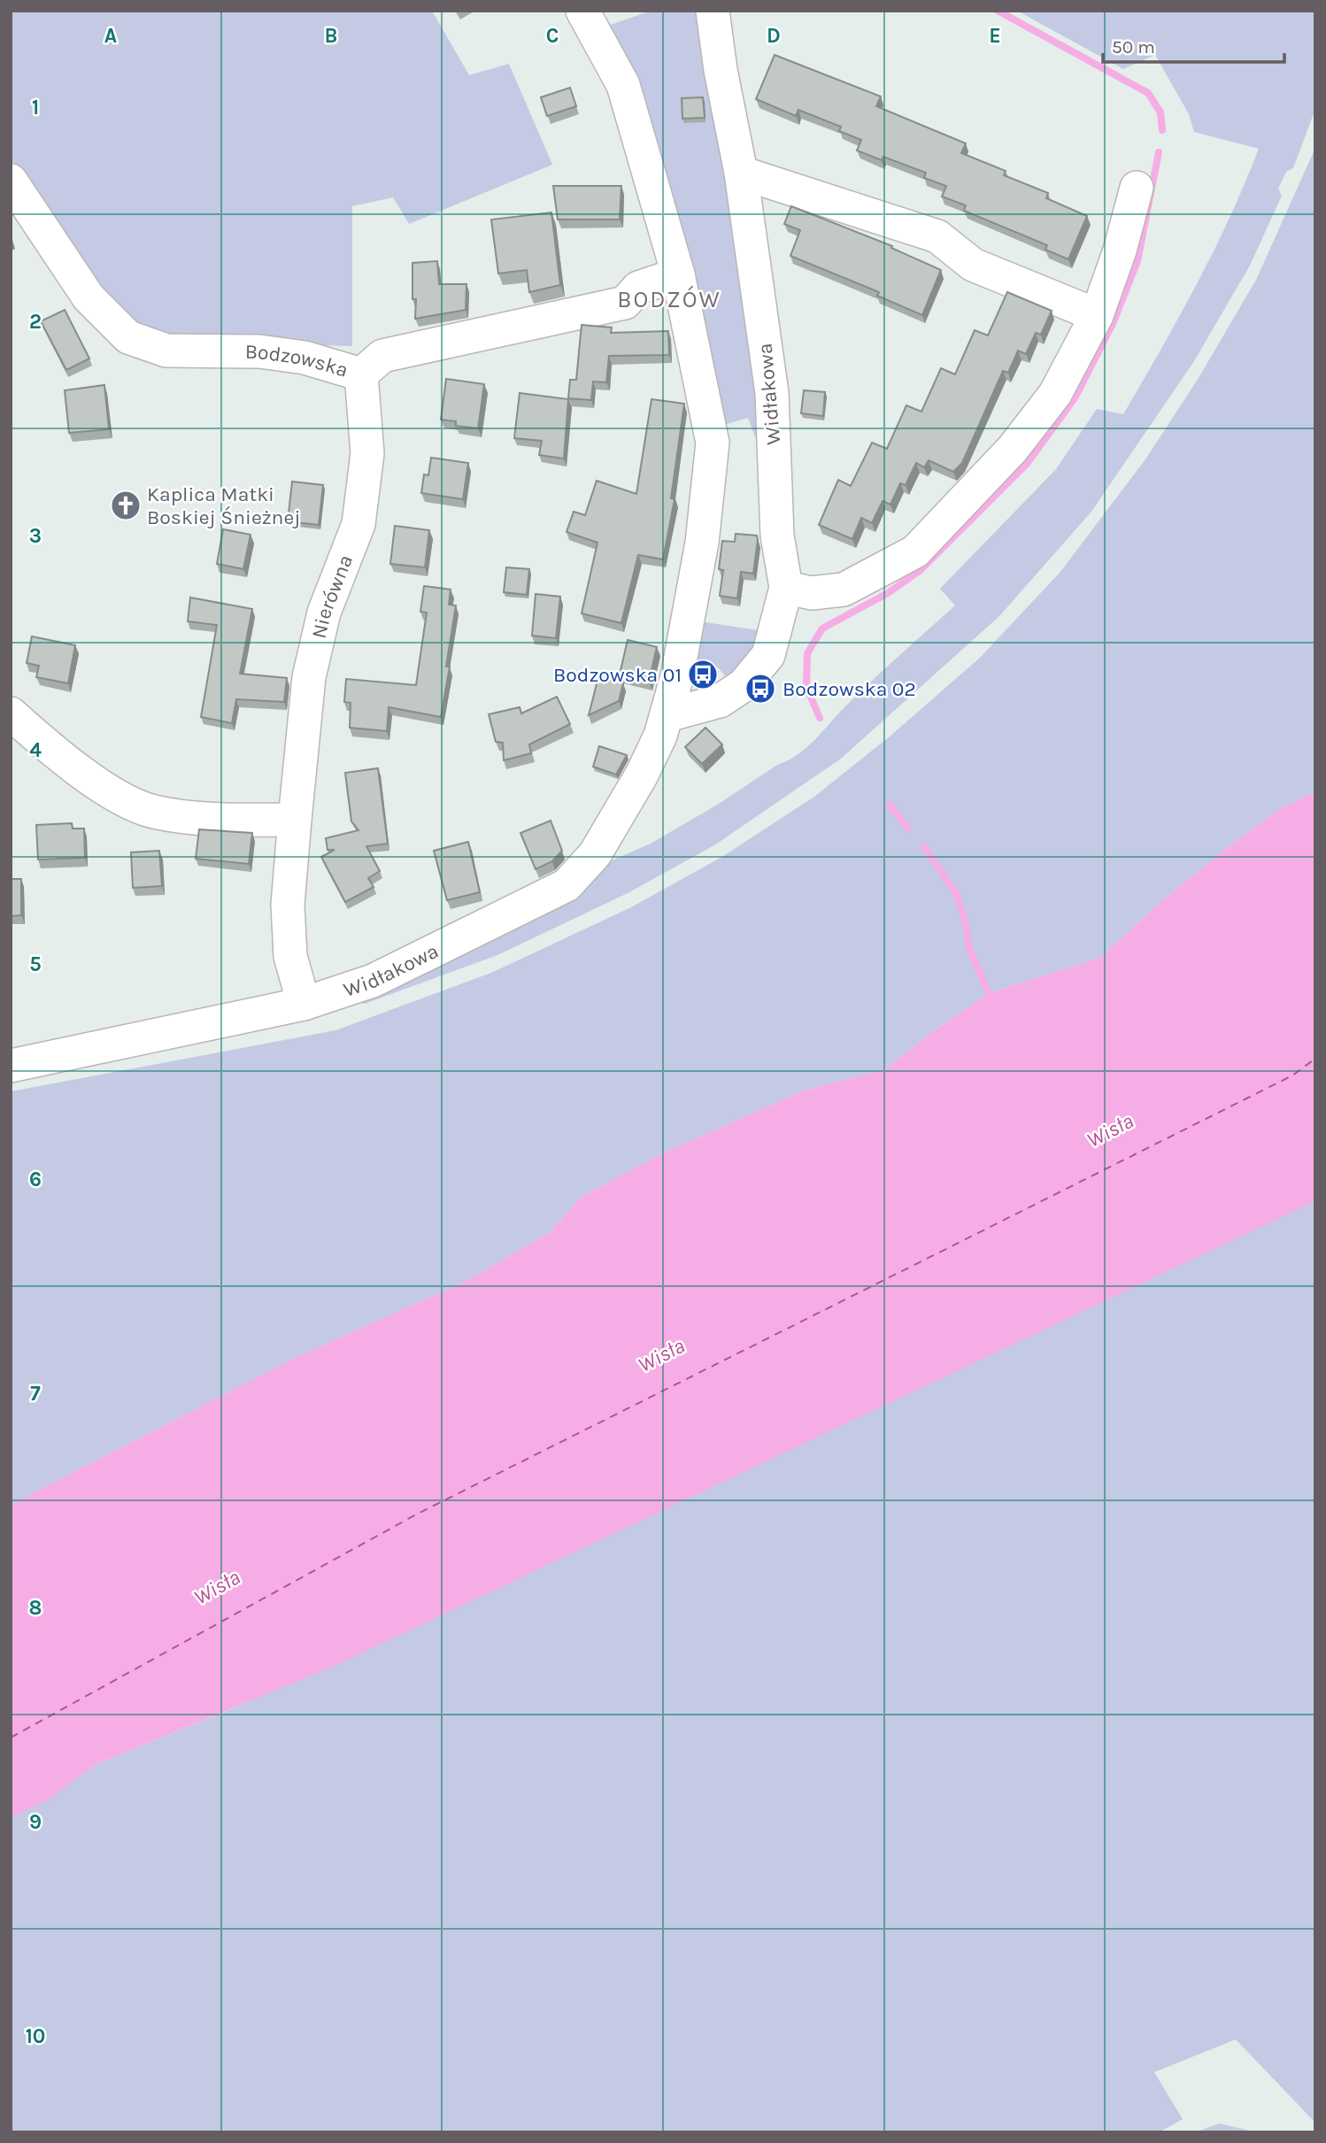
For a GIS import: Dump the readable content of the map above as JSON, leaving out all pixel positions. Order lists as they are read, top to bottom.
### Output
{
  "streets": {
    "street": ["Bodzowska", "Widłakowa", "Nierówna"]
  },
  "crossings": [
    ["Bodzowska", "Widłakowa"],
    ["Bodzowska", "Nierówna"],
    ["Widłakowa", "Nierówna"]
  ],
  "districts": ["BODZÓW"],
  "water": ["Wisła"],
  "places": {
    "church": ["Kaplica Matki Boskiej Śnieżnej"],
    "bus stop": ["Bodzowska 01", "Bodzowska 02"]
  },
  "scale_bar": "50 m",
  "grid": {
    "columns": [
      "A",
      "B",
      "C",
      "D",
      "E"
    ],
    "rows": [
      "1",
      "2",
      "3",
      "4",
      "5",
      "6",
      "7",
      "8",
      "9",
      "10"
    ]
  }
}
